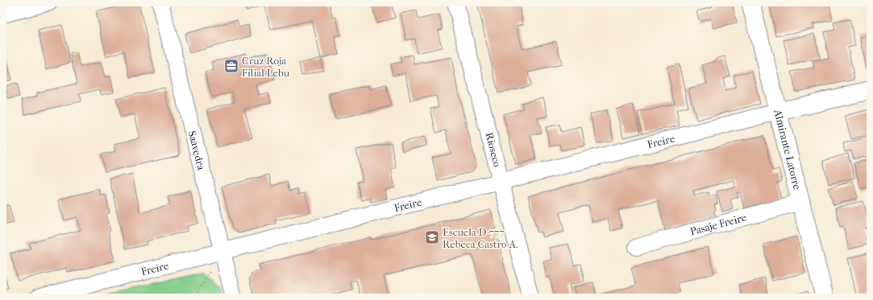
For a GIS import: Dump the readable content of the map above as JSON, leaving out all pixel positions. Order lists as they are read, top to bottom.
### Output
{
  "streets": {
    "main road": ["Almirante Latorre"],
    "street": [
      "Freire",
      "Rioseco",
      "Saavedra",
      "Pasaje Freire"
    ]
  },
  "crossings": [
    ["Freire", "Rioseco"],
    ["Freire", "Almirante Latorre"],
    ["Freire", "Saavedra"],
    ["Almirante Latorre", "Pasaje Freire"]
  ],
  "places": {
    "office": ["Cruz Roja Filial Lebu"],
    "school or university": ["Escuela D-777 Rebeca Castro A."]
  }
}
